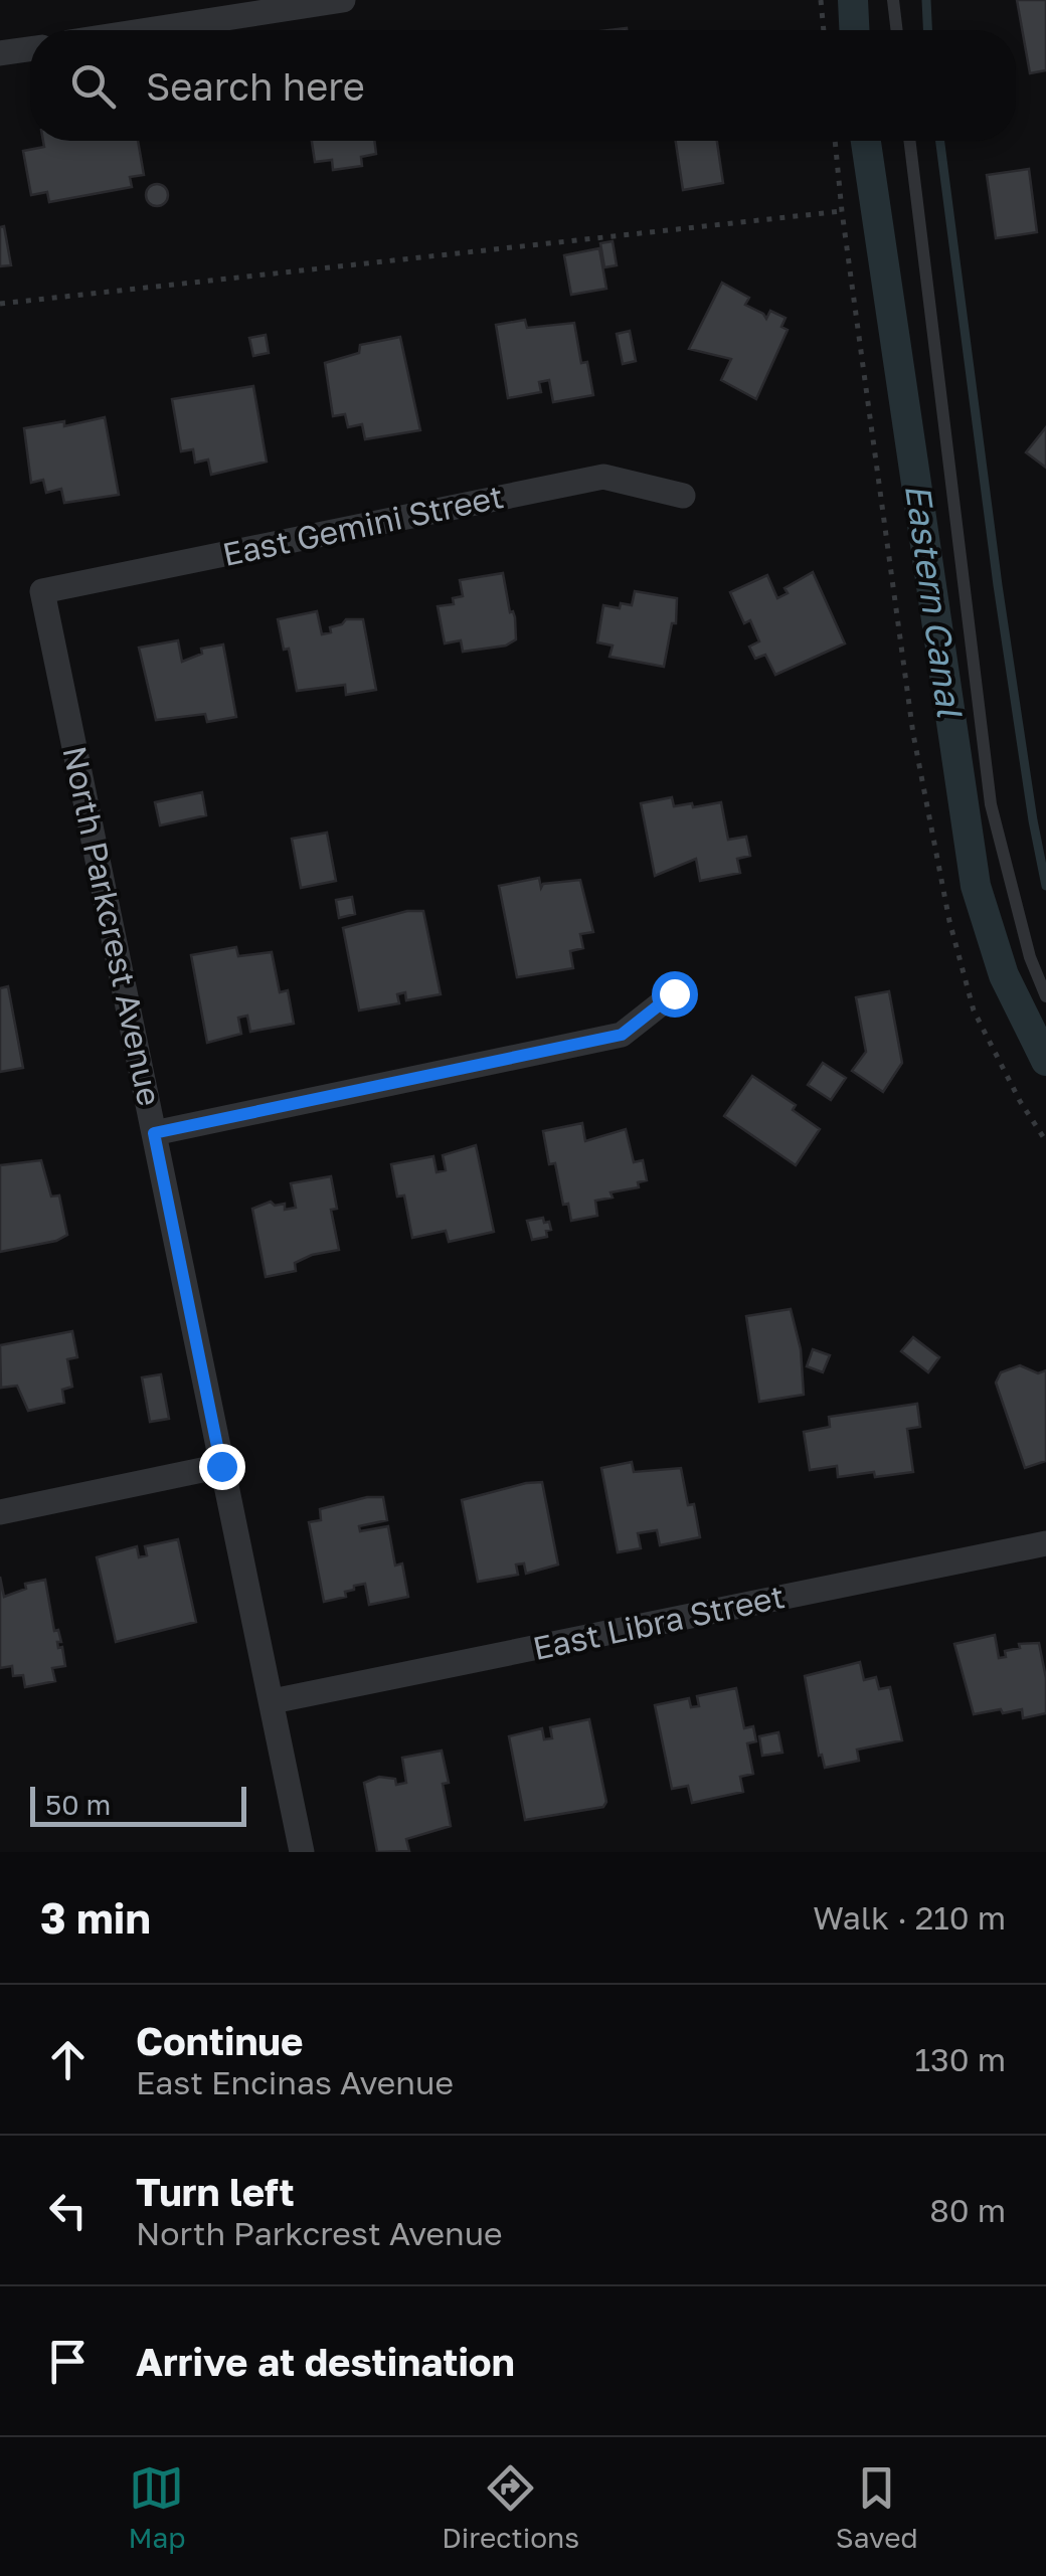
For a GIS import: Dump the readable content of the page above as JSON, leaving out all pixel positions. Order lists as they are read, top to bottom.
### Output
{
  "streets": {
    "street": ["East Gemini Street", "North Parkcrest Avenue", "East Libra Street"]
  },
  "crossings": [
    ["East Gemini Street", "North Parkcrest Avenue"],
    ["North Parkcrest Avenue", "East Libra Street"]
  ],
  "water": ["Eastern Canal"],
  "scale_bar": "50 m",
  "page": {
    "search": "Search here",
    "scale": "50 m",
    "heading": ["3 min", "Walk · 210 m"],
    "list": [
      ["Continue", "East Encinas Avenue", "130 m"],
      ["Turn left", "North Parkcrest Avenue", "80 m"],
      "Arrive at destination"
    ],
    "nav": ["Map", "Directions", "Saved"]
  }
}
